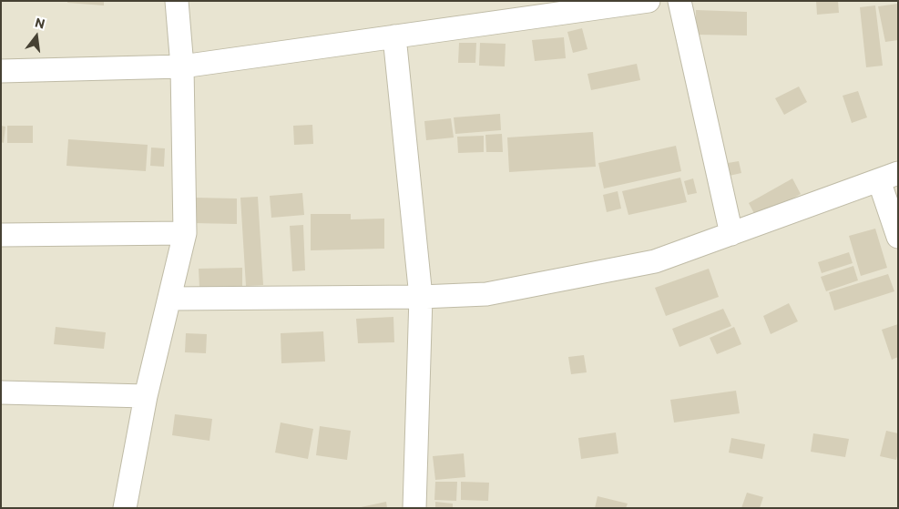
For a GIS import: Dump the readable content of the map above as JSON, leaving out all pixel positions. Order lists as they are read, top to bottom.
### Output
{
  "north": "top"
}
